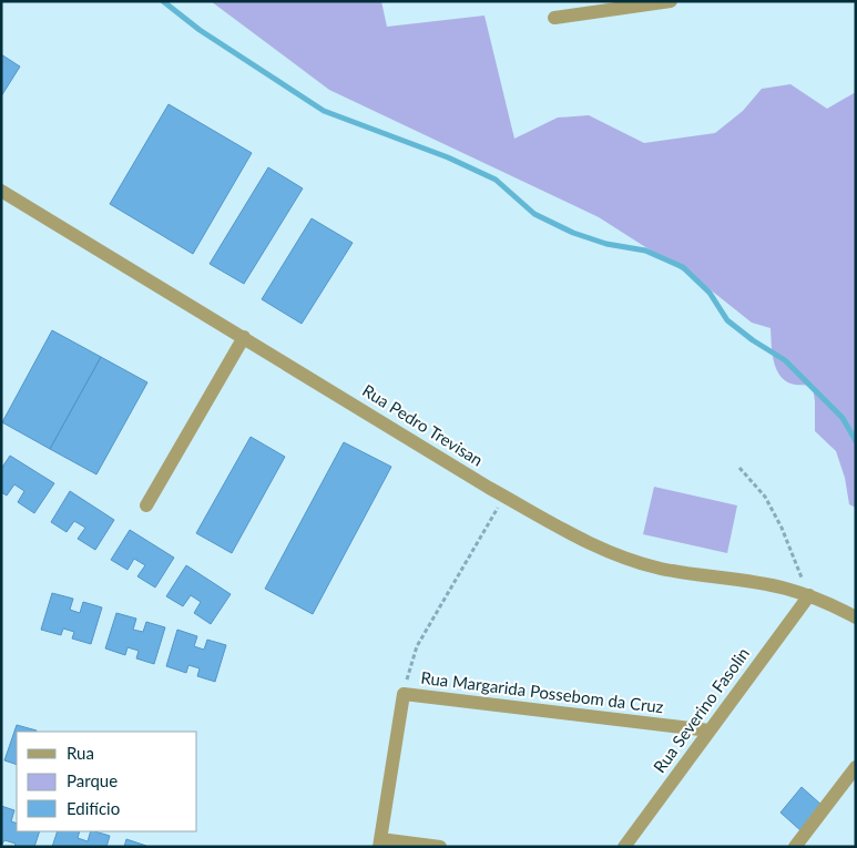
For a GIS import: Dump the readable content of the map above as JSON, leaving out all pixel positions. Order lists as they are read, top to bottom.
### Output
{
  "streets": {
    "street": ["Rua Pedro Trevisan", "Rua Margarida Possebom da Cruz", "Rua Severino Fasolin"]
  },
  "crossings": [
    ["Rua Pedro Trevisan", "Rua Severino Fasolin"],
    ["Rua Margarida Possebom da Cruz", "Rua Severino Fasolin"]
  ],
  "legend": ["Rua", "Parque", "Edifício"]
}
